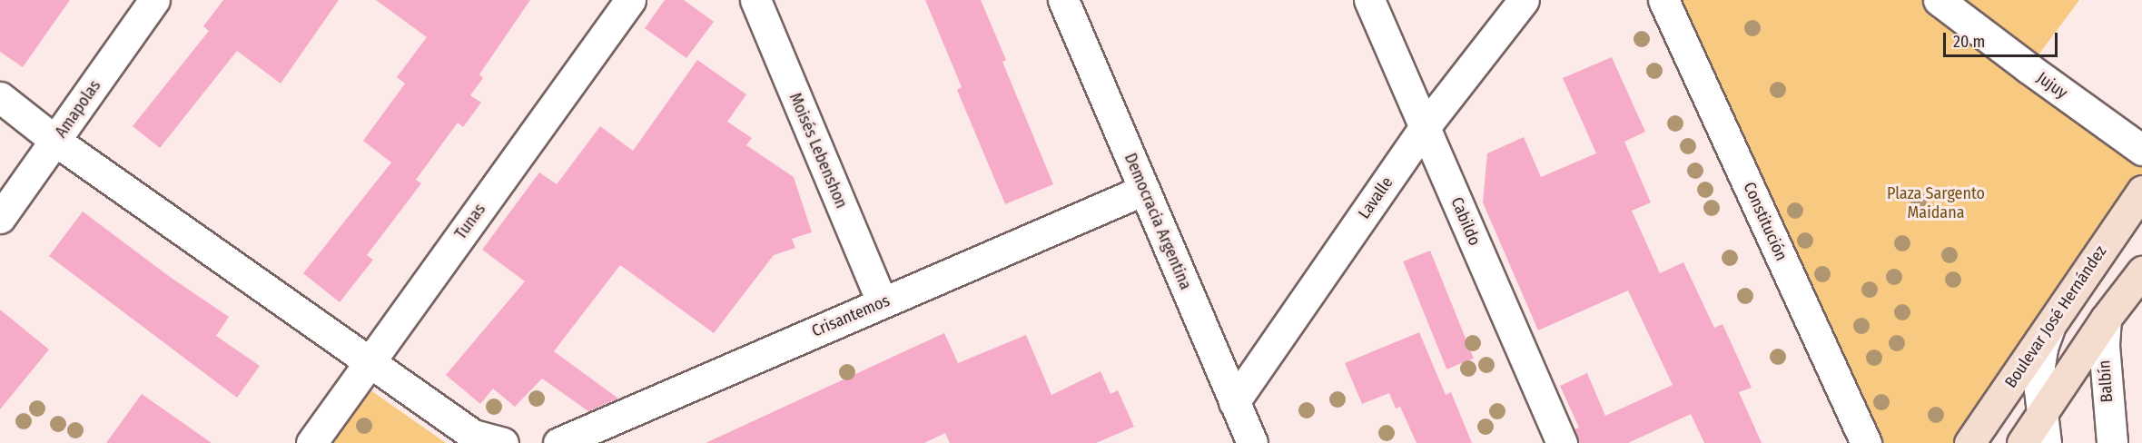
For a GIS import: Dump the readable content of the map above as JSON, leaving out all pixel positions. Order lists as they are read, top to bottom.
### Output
{
  "streets": {
    "street": [
      "Jujuy",
      "Amapolas",
      "Moisés Lebenshon",
      "Lavalle",
      "Tunas",
      "Democracia Argentina",
      "Cabildo",
      "Constitución",
      "Crisantemos",
      "Boulevar José Hernández",
      "Balbín"
    ]
  },
  "crossings": [
    ["Moisés Lebenshon", "Crisantemos"],
    ["Lavalle", "Democracia Argentina"],
    ["Lavalle", "Cabildo"],
    ["Democracia Argentina", "Crisantemos"]
  ],
  "parks": ["Plaza Sargento Maidana"],
  "scale_bar": "20 m"
}
